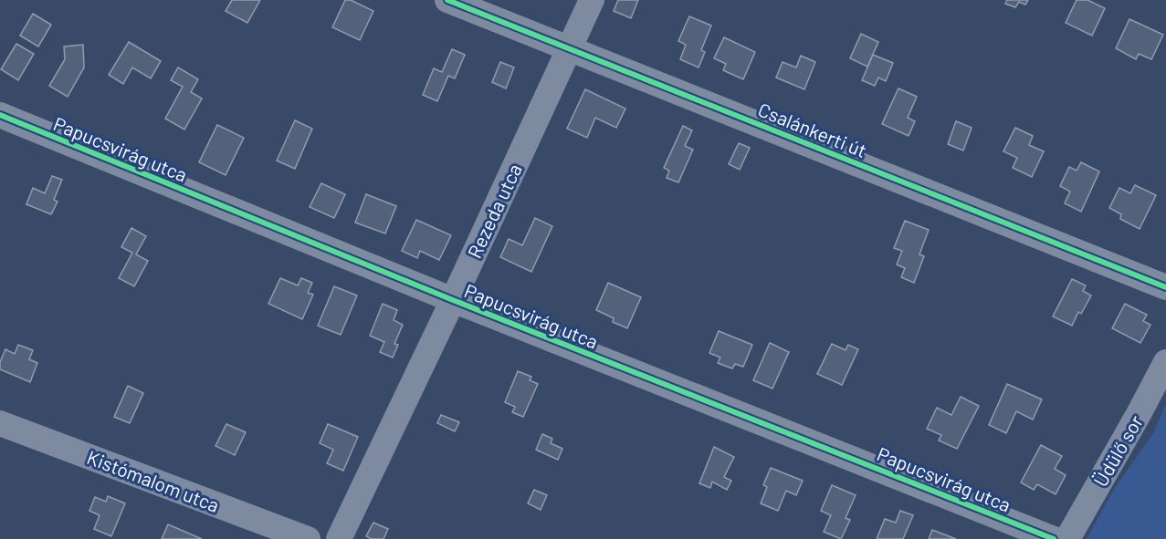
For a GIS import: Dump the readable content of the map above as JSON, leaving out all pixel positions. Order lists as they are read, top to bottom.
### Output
{
  "streets": {
    "street": [
      "Csalánkerti út",
      "Papucsvirág utca",
      "Rezeda utca",
      "Üdülő sor",
      "Kistómalom utca"
    ]
  },
  "crossings": [
    ["Csalánkerti út", "Rezeda utca"],
    ["Papucsvirág utca", "Rezeda utca"]
  ]
}
